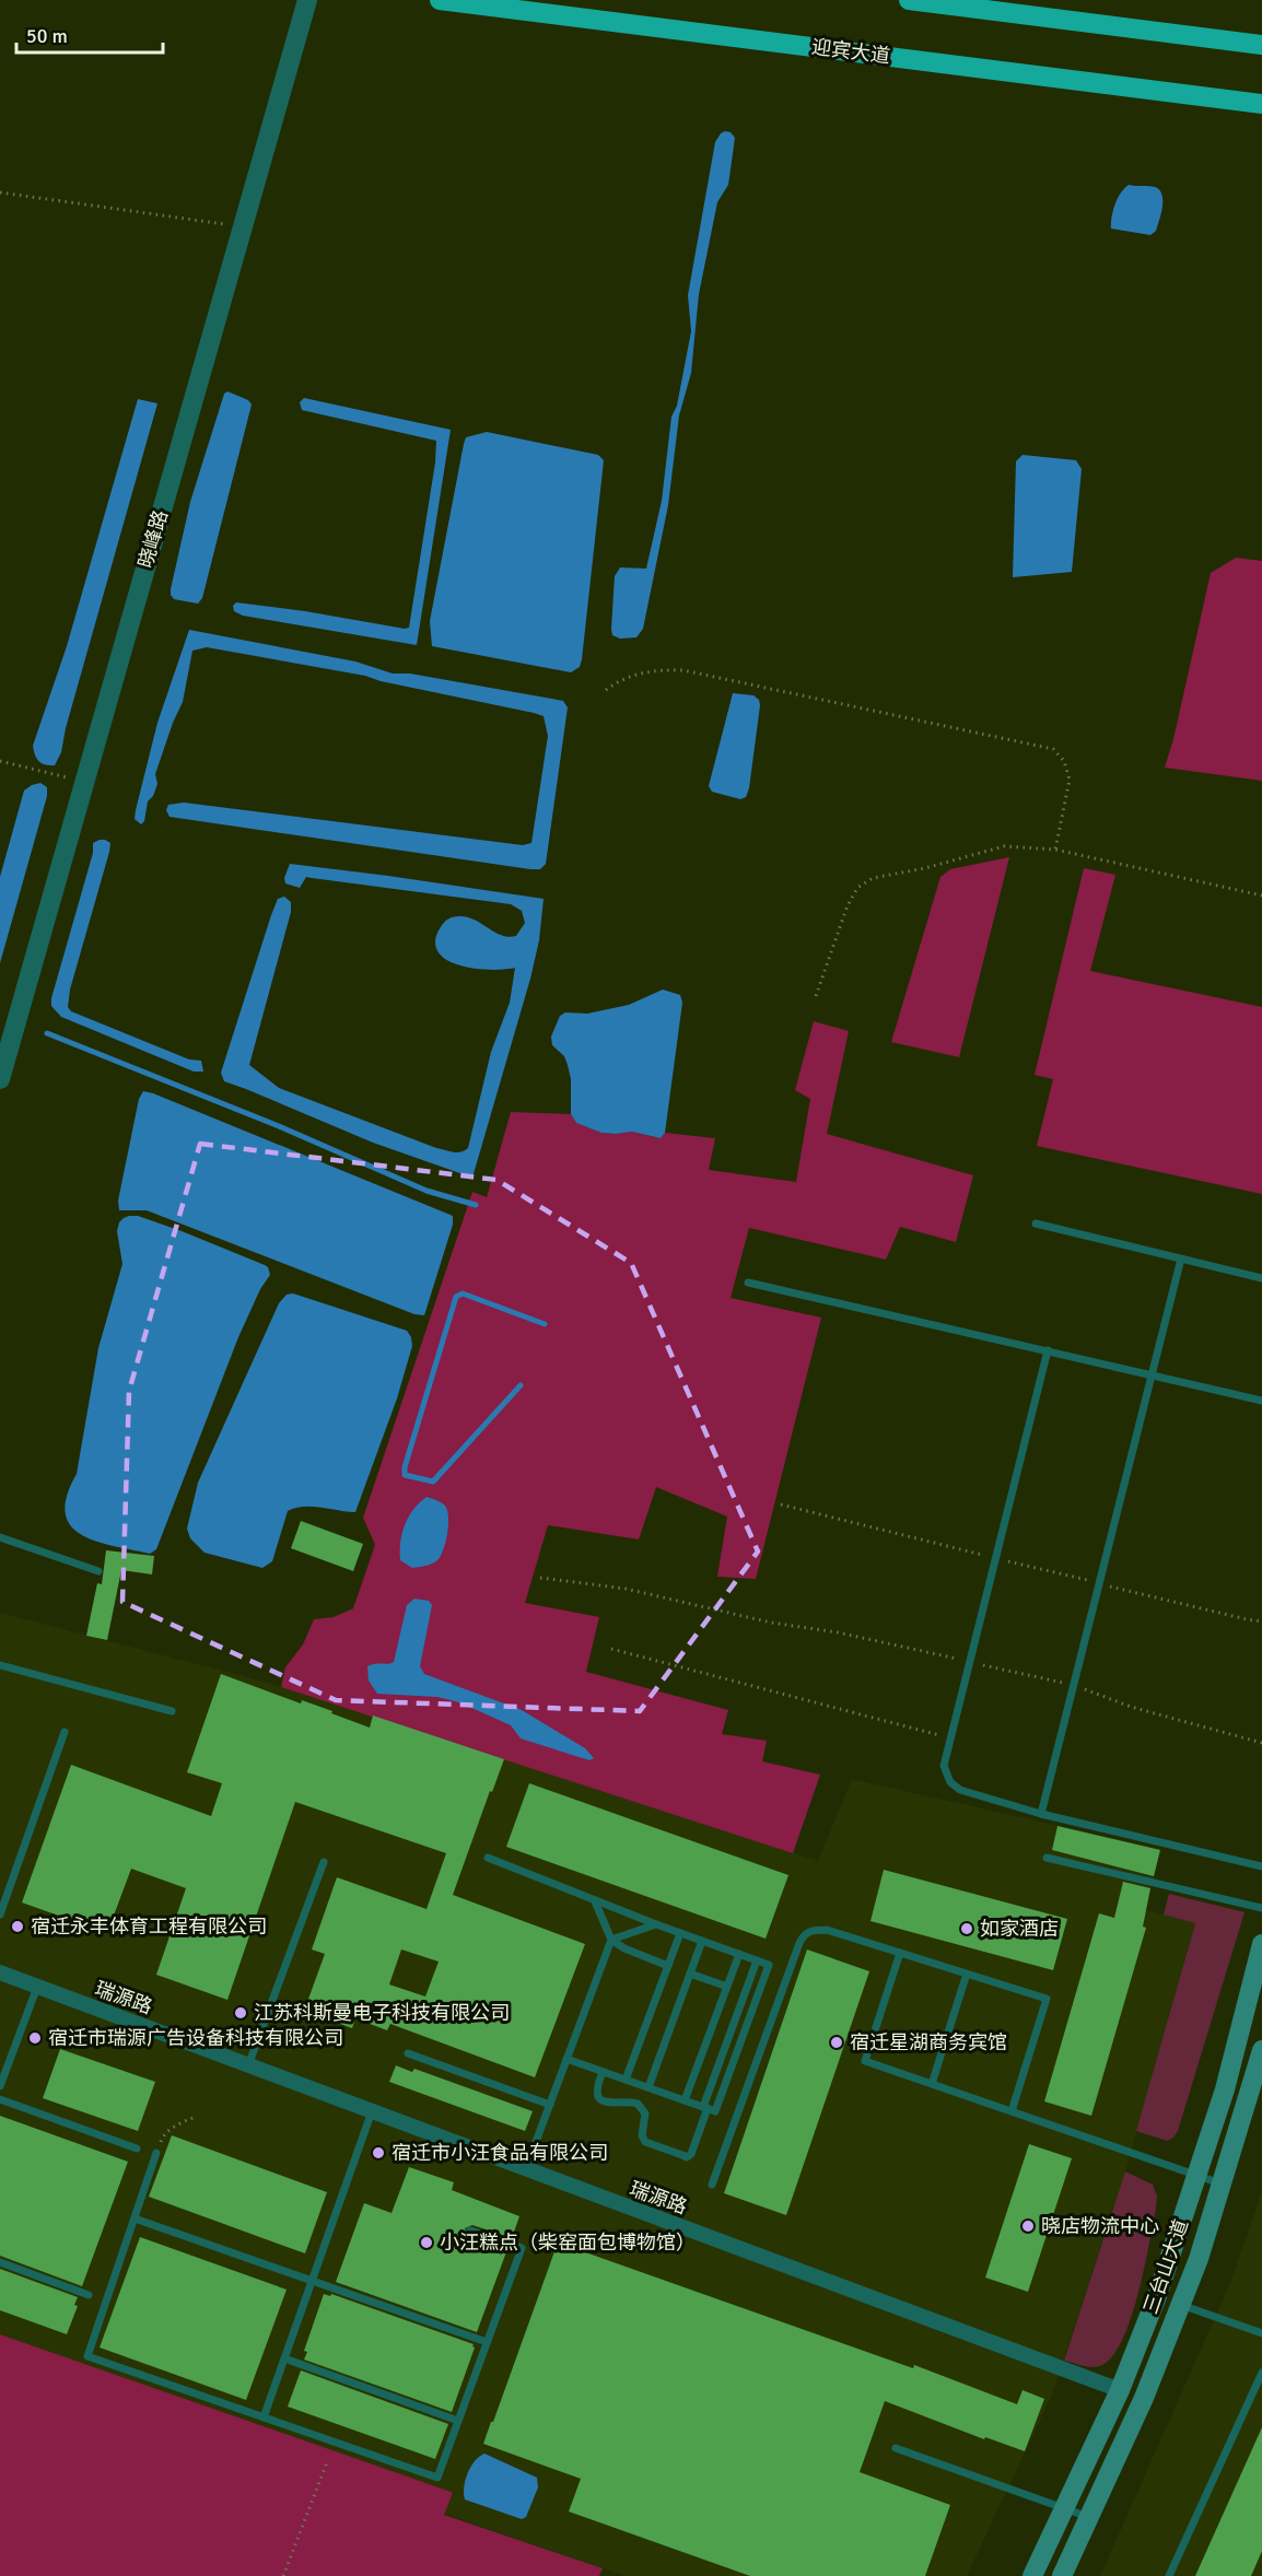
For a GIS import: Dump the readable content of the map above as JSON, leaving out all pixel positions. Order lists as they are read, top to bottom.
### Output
{
  "streets": {
    "highway": ["迎宾大道"],
    "main road": ["三台山大道"],
    "street": ["晓峰路", "瑞源路"]
  },
  "crossings": [
    ["瑞源路", "三台山大道"]
  ],
  "places": [
    "宿迁永丰体育工程有限公司",
    "如家酒店",
    "江苏科斯曼电子科技有限公司",
    "宿迁市瑞源广告设备科技有限公司",
    "宿迁星湖商务宾馆",
    "宿迁市小汪食品有限公司",
    "晓店物流中心",
    "小汪糕点（柴窑面包博物馆）"
  ],
  "scale_bar": "50 m"
}
